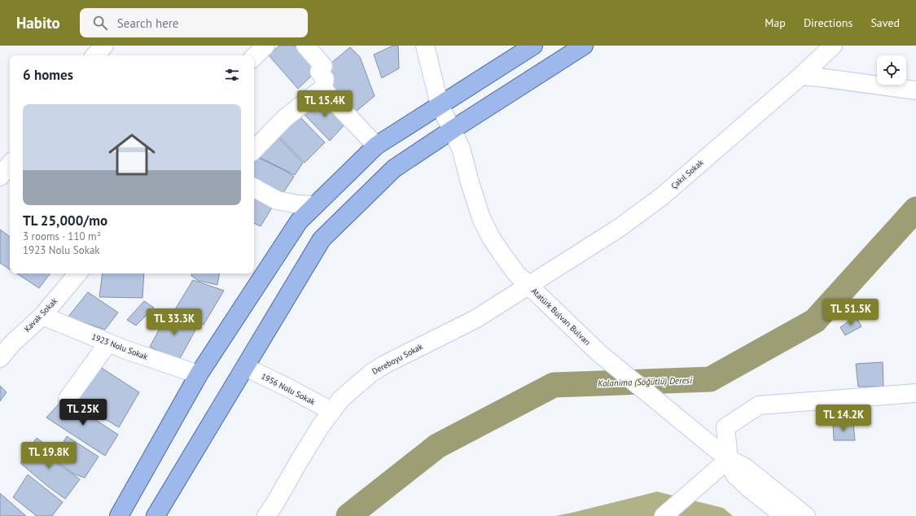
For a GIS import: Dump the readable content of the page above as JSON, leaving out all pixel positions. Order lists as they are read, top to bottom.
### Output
{
  "streets": {
    "street": [
      "Çakıl Sokak",
      "Kavak Sokak",
      "Atatürk Bulvarı Bulvarı",
      "1923 Nolu Sokak",
      "Dereboyu Sokak",
      "1956 Nolu Sokak"
    ]
  },
  "crossings": [
    ["Çakıl Sokak", "Atatürk Bulvarı Bulvarı"],
    ["Çakıl Sokak", "Dereboyu Sokak"],
    ["Kavak Sokak", "1923 Nolu Sokak"],
    ["Atatürk Bulvarı Bulvarı", "Dereboyu Sokak"],
    ["Dereboyu Sokak", "1956 Nolu Sokak"]
  ],
  "water": ["Kalanima (Söğütlü) Deresi"],
  "page": {
    "header": "Habito",
    "search": "Search here",
    "nav": ["Map", "Directions", "Saved"],
    "heading": "6 homes",
    "price": [
      "TL 15.4K",
      "TL 51.5K",
      "TL 33.3K",
      "TL 25K",
      "TL 14.2K",
      "TL 19.8K"
    ],
    "list": [
      {
        "name": "TL 25,000/mo",
        "note": "3 rooms · 110 m² · 1923 Nolu Sokak"
      }
    ]
  }
}
